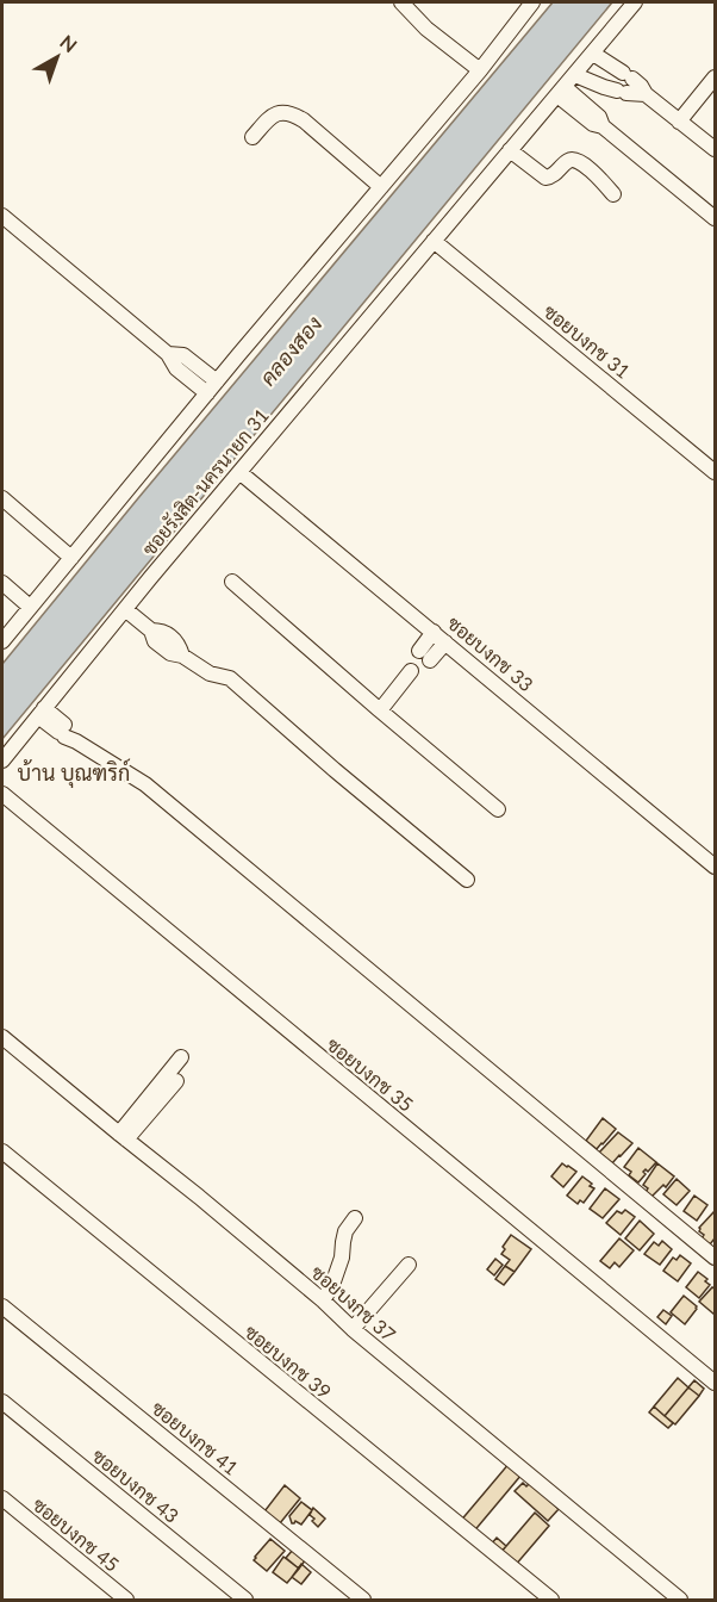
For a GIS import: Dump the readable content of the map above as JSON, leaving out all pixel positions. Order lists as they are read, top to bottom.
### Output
{
  "streets": {
    "street": [
      "ซอยบงกช 31",
      "ซอยรังสิต-นครนายก 31",
      "ซอยบงกช 33",
      "ซอยบงกช 35",
      "ซอยบงกช 37",
      "ซอยบงกช 39",
      "ซอยบงกช 41",
      "ซอยบงกช 43",
      "ซอยบงกช 45"
    ]
  },
  "crossings": [
    ["ซอยบงกช 31", "ซอยรังสิต-นครนายก 31"],
    ["ซอยรังสิต-นครนายก 31", "ซอยบงกช 33"]
  ],
  "districts": ["บ้าน บุณฑริก์"],
  "water": ["คลองสอง"],
  "north": "top right"
}
